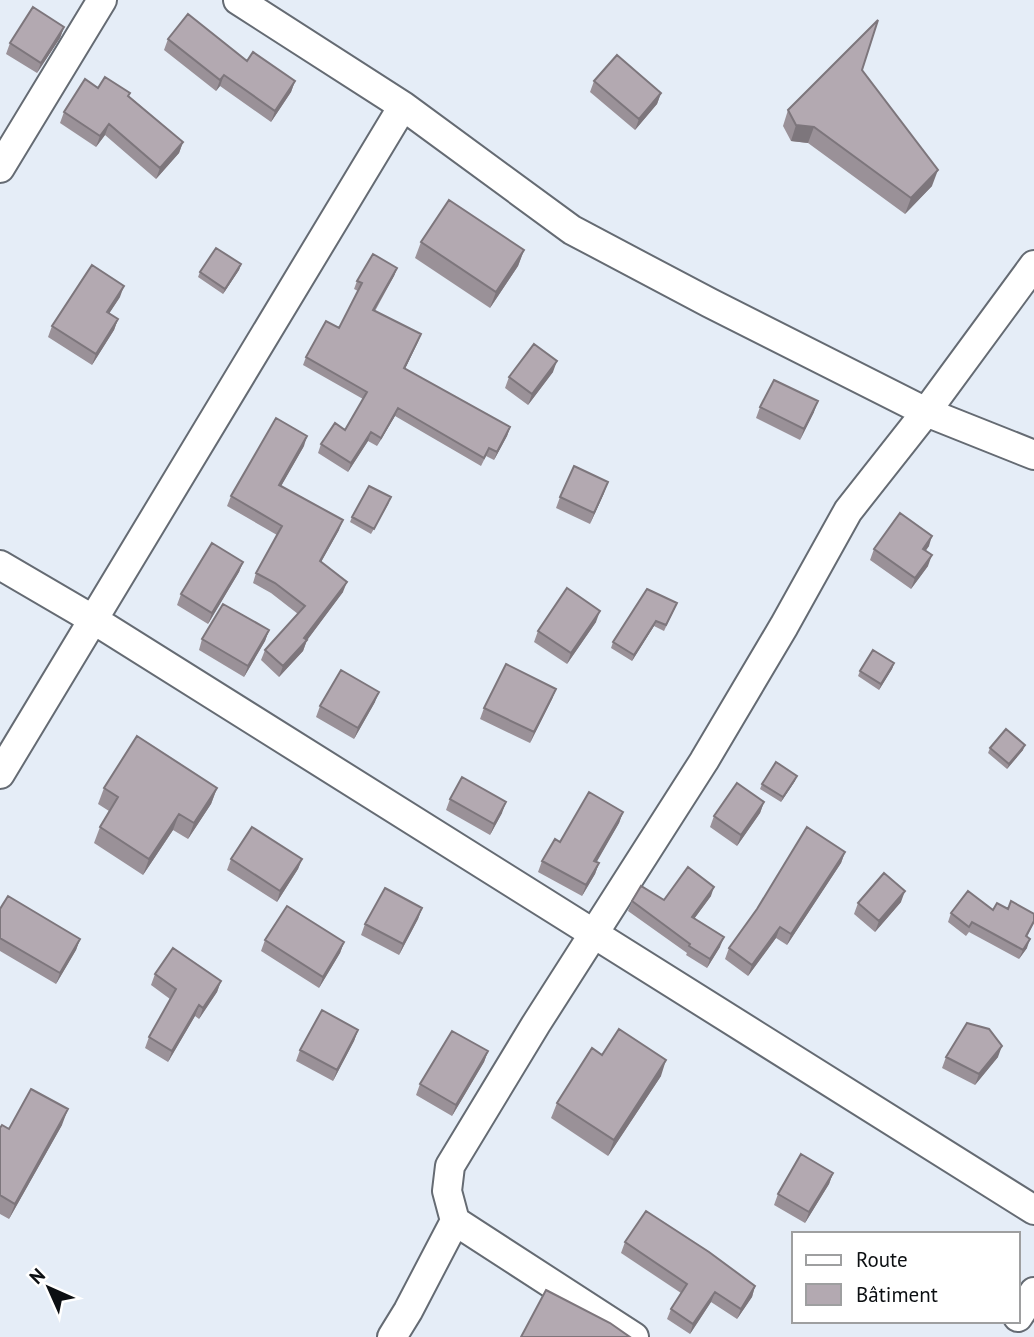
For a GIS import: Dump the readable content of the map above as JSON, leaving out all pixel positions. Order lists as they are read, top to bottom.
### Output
{
  "legend": ["Route", "Bâtiment"],
  "north": "top left"
}
